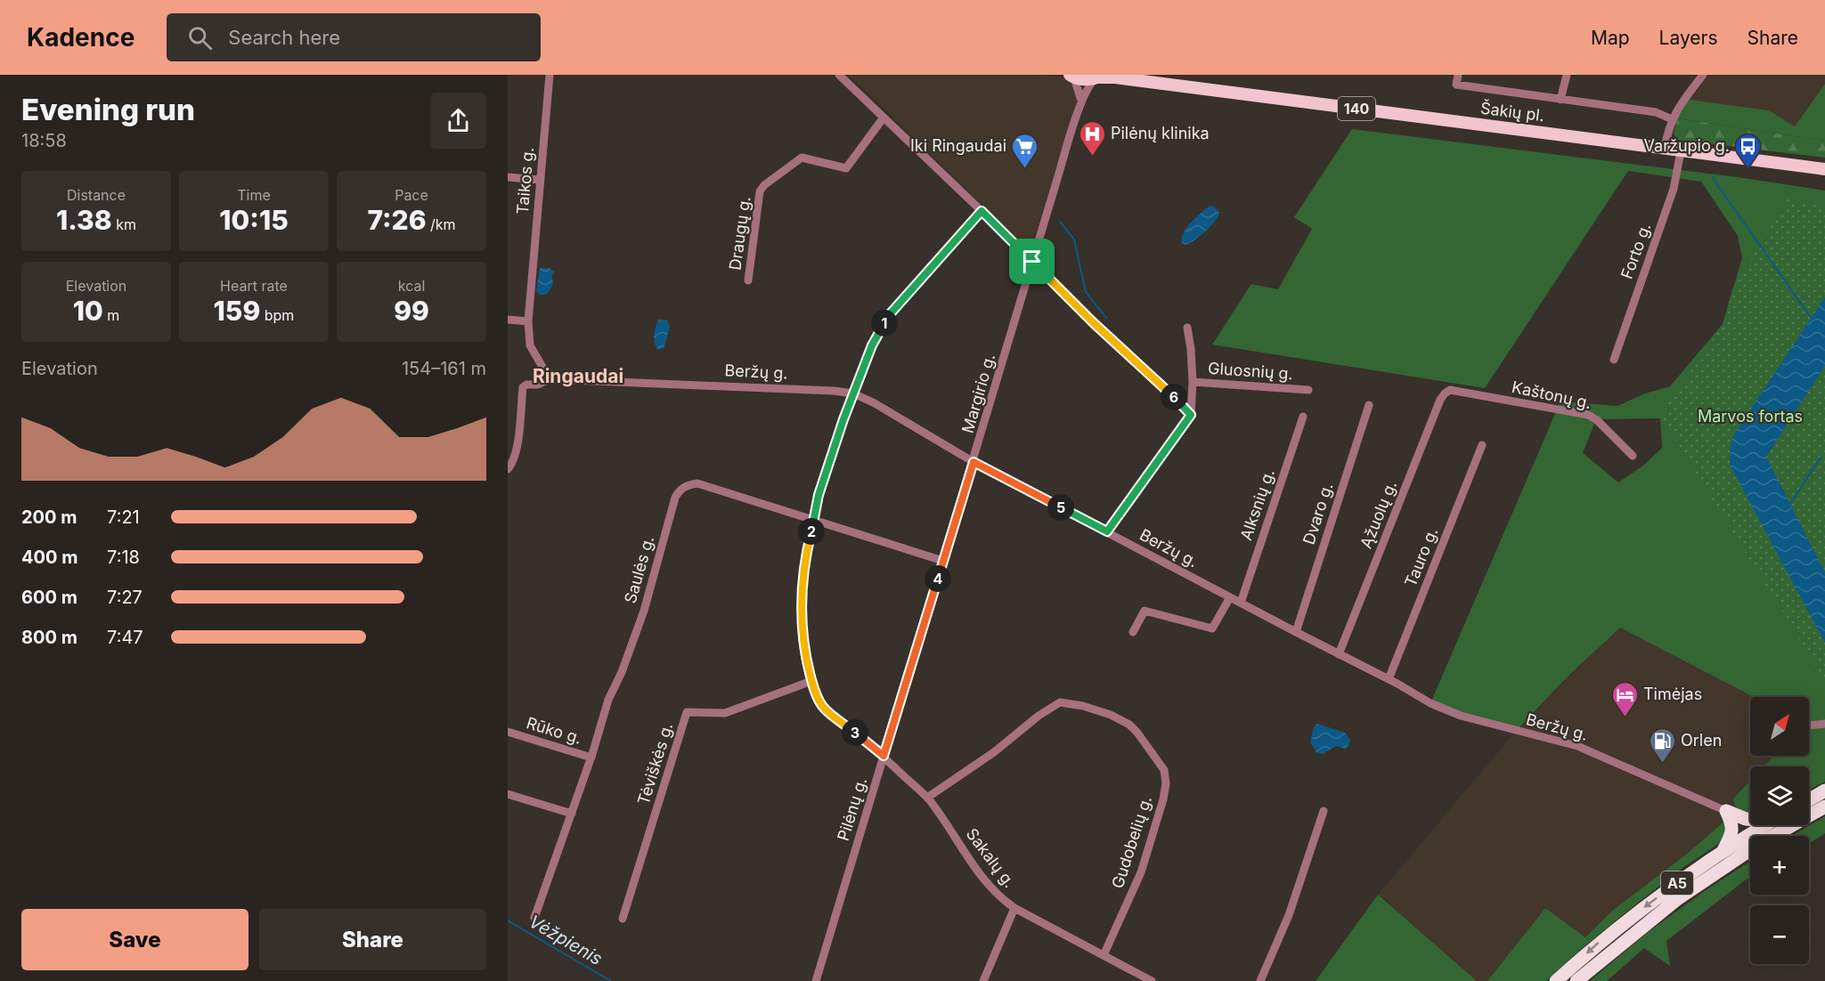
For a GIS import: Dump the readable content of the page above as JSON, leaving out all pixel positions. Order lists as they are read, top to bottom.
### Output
{
  "streets": {
    "highway": ["A5"],
    "main road": ["140", "Šakių pl."],
    "street": [
      "Taikos g.",
      "Draugų g.",
      "Forto g.",
      "Gluosnių g.",
      "Beržų g.",
      "Margirio g.",
      "Kaštonų g.",
      "Alksnių g.",
      "Dvaro g.",
      "Ąžuolų g.",
      "Tauro g.",
      "Saulės g.",
      "Rūko g.",
      "Tėviškės g.",
      "Pilėnų g.",
      "Gudobelių g.",
      "Sakalų g."
    ]
  },
  "crossings": [
    ["140", "Šakių pl."],
    ["140", "Margirio g."],
    ["Šakių pl.", "Forto g."],
    ["Šakių pl.", "Margirio g."],
    ["Taikos g.", "Beržų g."],
    ["Beržų g.", "Margirio g."],
    ["Beržų g.", "Alksnių g."],
    ["Beržų g.", "Dvaro g."],
    ["Beržų g.", "Ąžuolų g."],
    ["Beržų g.", "Tauro g."],
    ["Margirio g.", "Saulės g."],
    ["Margirio g.", "Pilėnų g."],
    ["Margirio g.", "Sakalų g."],
    ["Kaštonų g.", "Ąžuolų g."],
    ["Saulės g.", "Rūko g."],
    ["Pilėnų g.", "Sakalų g."],
    ["Gudobelių g.", "Sakalų g."]
  ],
  "districts": ["Ringaudai"],
  "water": ["Vėžpienis"],
  "parks": ["Marvos fortas"],
  "places": {
    "hospital": ["Pilėnų klinika"],
    "supermarket": ["Iki Ringaudai"],
    "bus stop": ["Varžupio g."],
    "hotel": ["Timėjas"],
    "fuel station": ["Orlen"]
  },
  "north": "top right",
  "page": {
    "header": "Kadence",
    "search": "Search here",
    "nav": ["Map", "Layers", "Share"],
    "heading": ["Evening run", "18:58"],
    "stats": [
      ["Distance", "1.38 km"],
      ["Time", "10:15"],
      ["Pace", "7:26 /km"],
      ["Elevation", "10 m"],
      ["Heart rate", "159 bpm"],
      ["kcal", "99"]
    ],
    "pins": [
      "1",
      "6",
      "5",
      "2",
      "4",
      "3"
    ],
    "chart": ["Elevation", "154–161 m"],
    "list": [
      {
        "name": "200 m",
        "note": "7:21"
      },
      {
        "name": "400 m",
        "note": "7:18"
      },
      {
        "name": "600 m",
        "note": "7:27"
      },
      {
        "name": "800 m",
        "note": "7:47"
      }
    ],
    "map_buttons": ["+", "−"],
    "buttons": ["Save", "Share"]
  }
}
